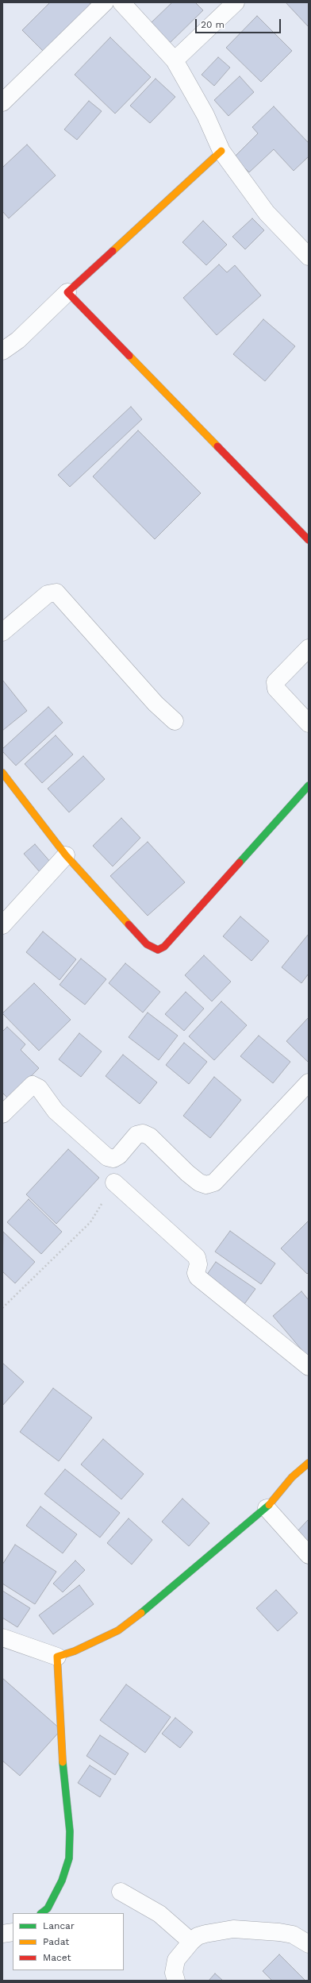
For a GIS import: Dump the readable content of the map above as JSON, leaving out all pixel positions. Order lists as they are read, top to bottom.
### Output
{
  "legend": ["Lancar", "Padat", "Macet"],
  "scale_bar": "20 m"
}
